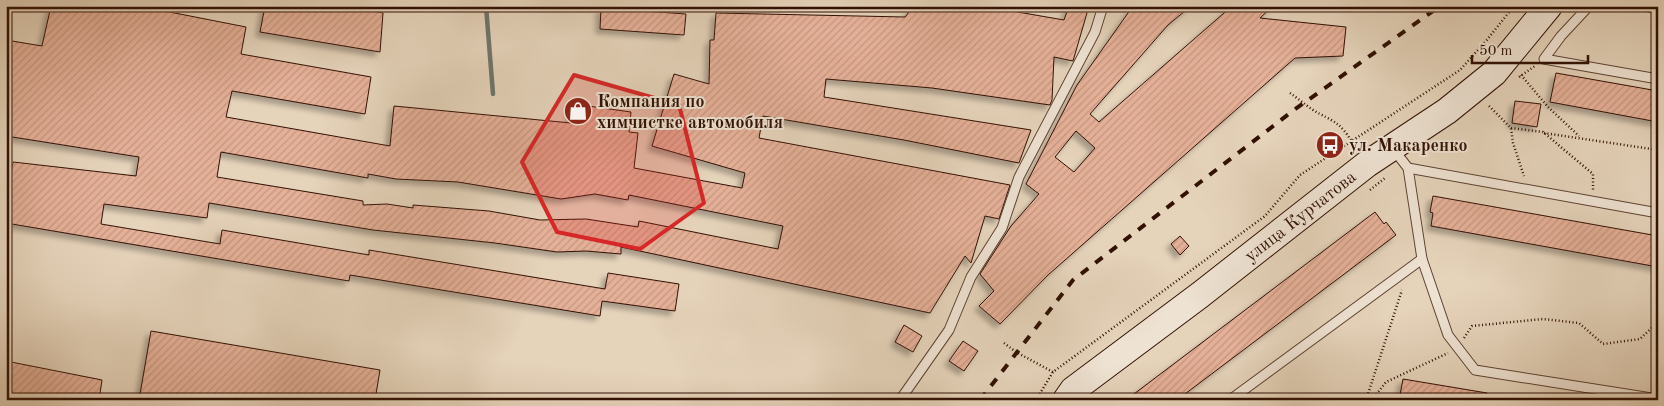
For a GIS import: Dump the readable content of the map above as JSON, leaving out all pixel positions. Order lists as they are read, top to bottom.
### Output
{
  "streets": {
    "main road": ["улица Курчатова"]
  },
  "places": {
    "shop": ["Компания по химчистке автомобиля"],
    "bus stop": ["ул. Макаренко"]
  },
  "scale_bar": "50 m"
}
